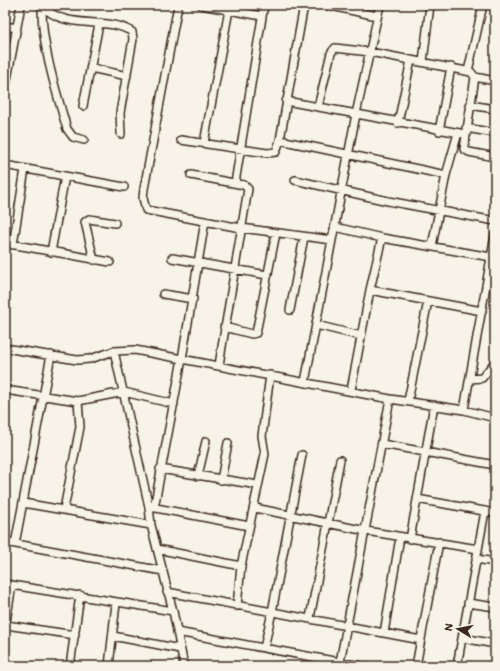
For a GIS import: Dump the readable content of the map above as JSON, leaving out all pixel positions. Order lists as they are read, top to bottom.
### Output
{
  "north": "left"
}
